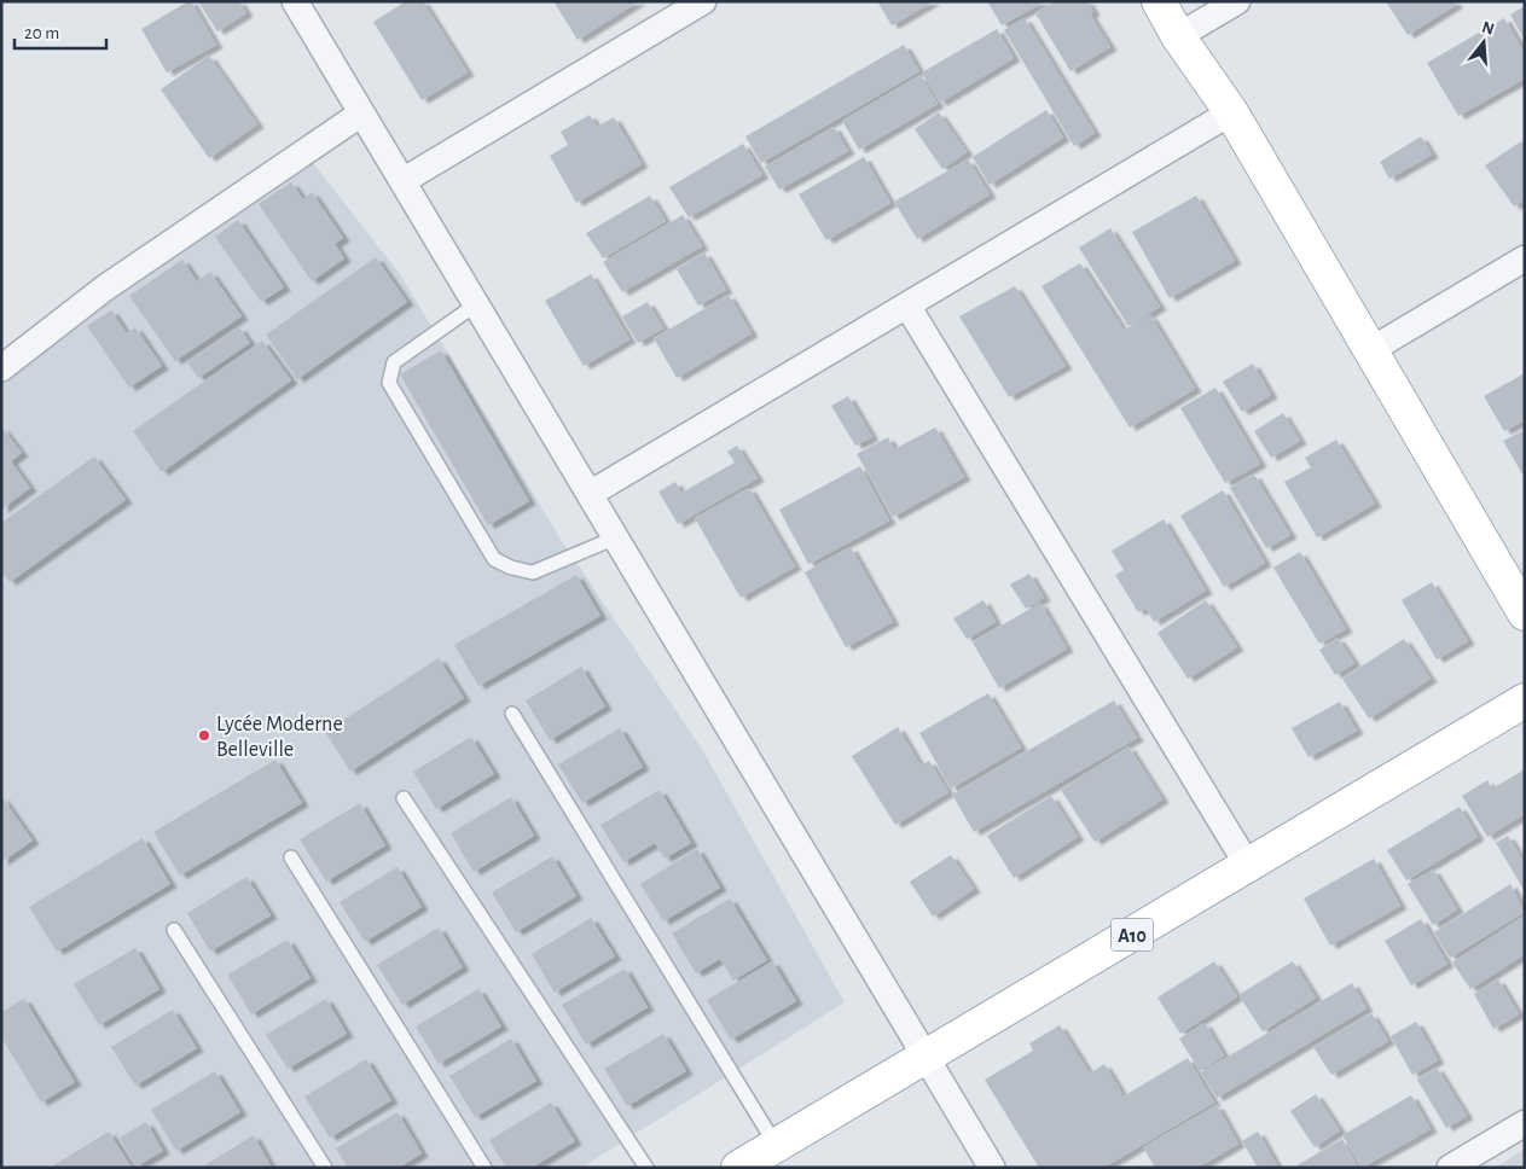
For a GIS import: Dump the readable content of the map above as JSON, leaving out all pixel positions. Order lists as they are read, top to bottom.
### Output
{
  "streets": {
    "main road": ["A10"]
  },
  "places": ["Lycée Moderne Belleville"],
  "scale_bar": "20 m",
  "north": "top"
}
